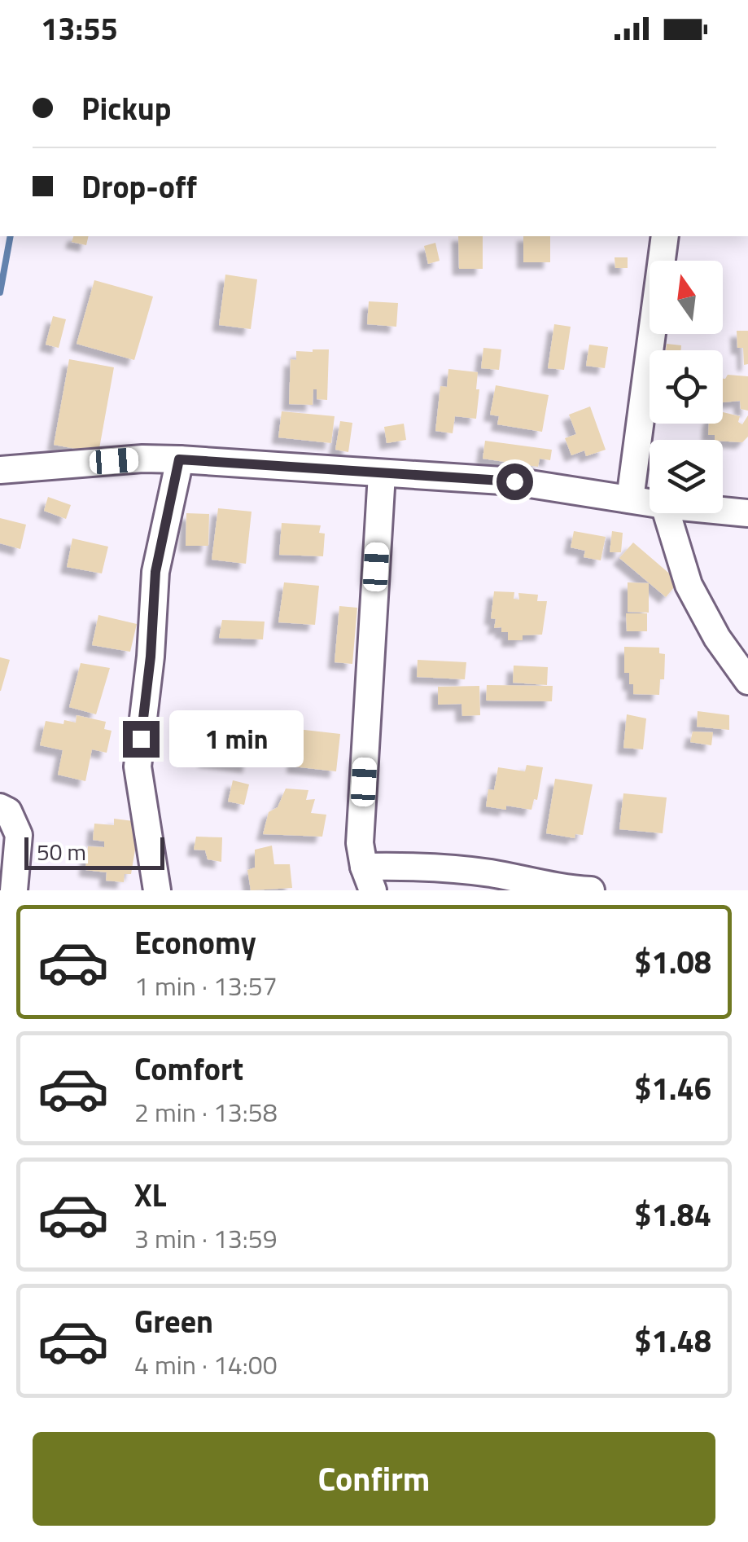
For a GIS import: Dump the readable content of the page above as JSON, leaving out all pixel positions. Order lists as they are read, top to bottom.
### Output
{
  "scale_bar": "50 m",
  "north": "top",
  "page": {
    "status": "13:55",
    "banner": ["Pickup", "Drop-off"],
    "bubble": "1 min",
    "scale": "50 m",
    "list": [
      {
        "name": "Economy",
        "note": "1 min · 13:57",
        "value": "$1.08"
      },
      {
        "name": "Comfort",
        "note": "2 min · 13:58",
        "value": "$1.46"
      },
      {
        "name": "XL",
        "note": "3 min · 13:59",
        "value": "$1.84"
      },
      {
        "name": "Green",
        "note": "4 min · 14:00",
        "value": "$1.48"
      }
    ],
    "buttons": "Confirm"
  }
}
